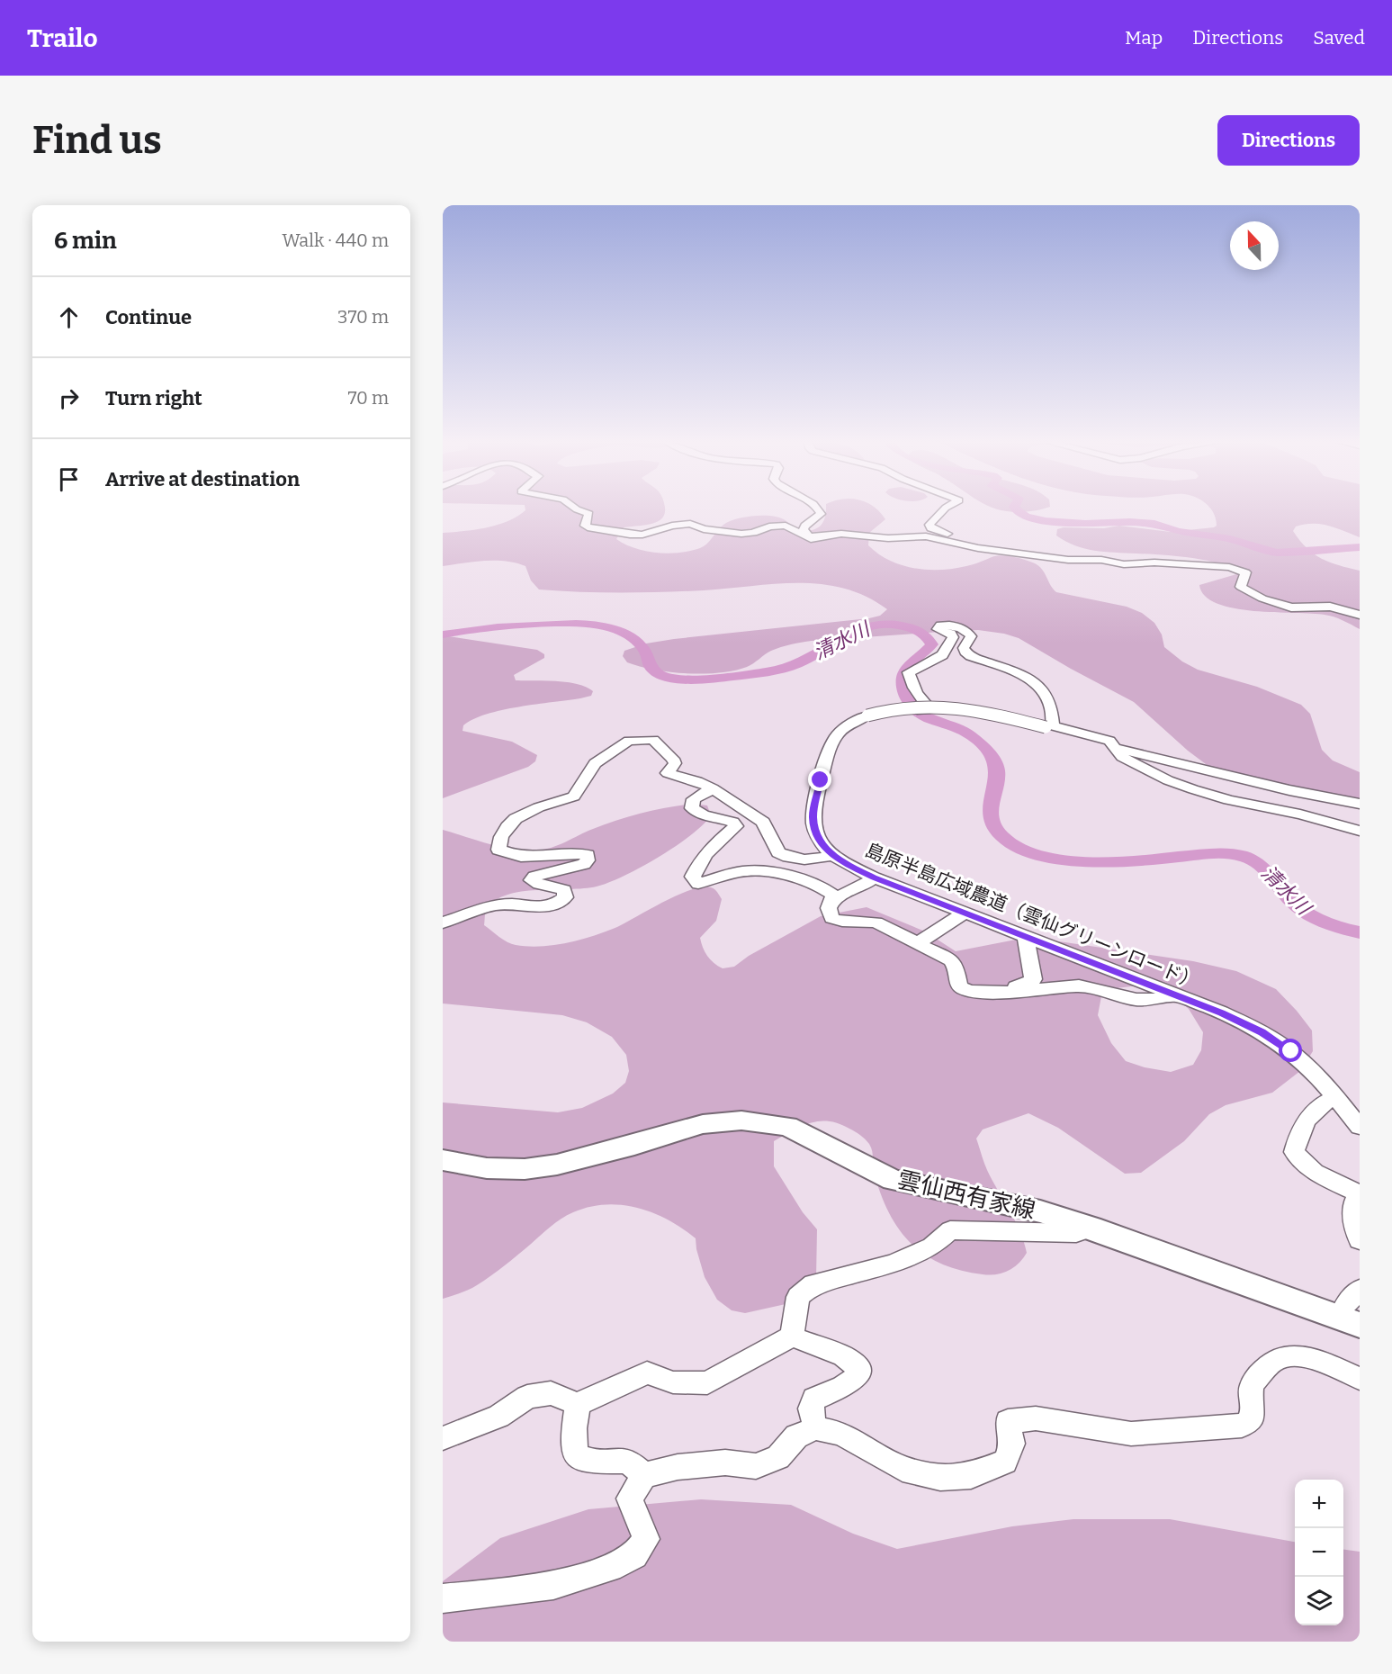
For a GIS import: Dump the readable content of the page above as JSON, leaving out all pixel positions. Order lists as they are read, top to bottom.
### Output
{
  "streets": {
    "main road": ["雲仙西有家線"],
    "street": ["島原半島広域農道（雲仙グリーンロード）"]
  },
  "water": ["清水川"],
  "north": "top",
  "page": {
    "header": "Trailo",
    "nav": ["Map", "Directions", "Saved"],
    "buttons": "Directions",
    "title": "Find us",
    "heading": ["6 min", "Walk · 440 m"],
    "list": [
      ["Continue", "370 m"],
      ["Turn right", "70 m"],
      "Arrive at destination"
    ],
    "map_buttons": ["+", "−"]
  }
}
